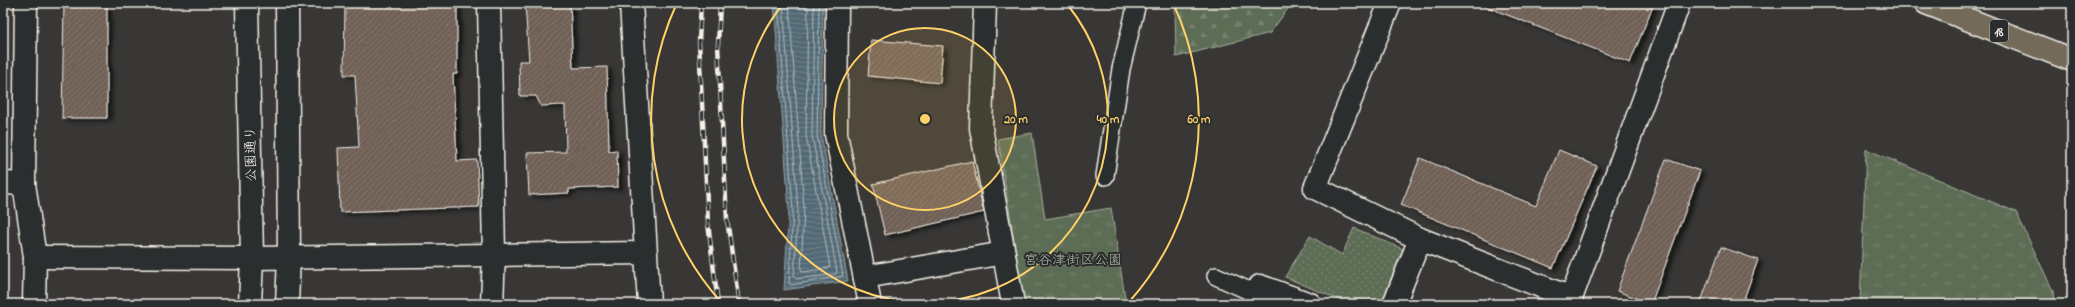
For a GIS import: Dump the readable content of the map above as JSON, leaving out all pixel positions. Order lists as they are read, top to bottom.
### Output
{
  "streets": {
    "main road": ["18"],
    "street": ["公園通り"]
  },
  "parks": ["宮谷津街区公園"],
  "rings": ["20 m", "40 m", "60 m"]
}
